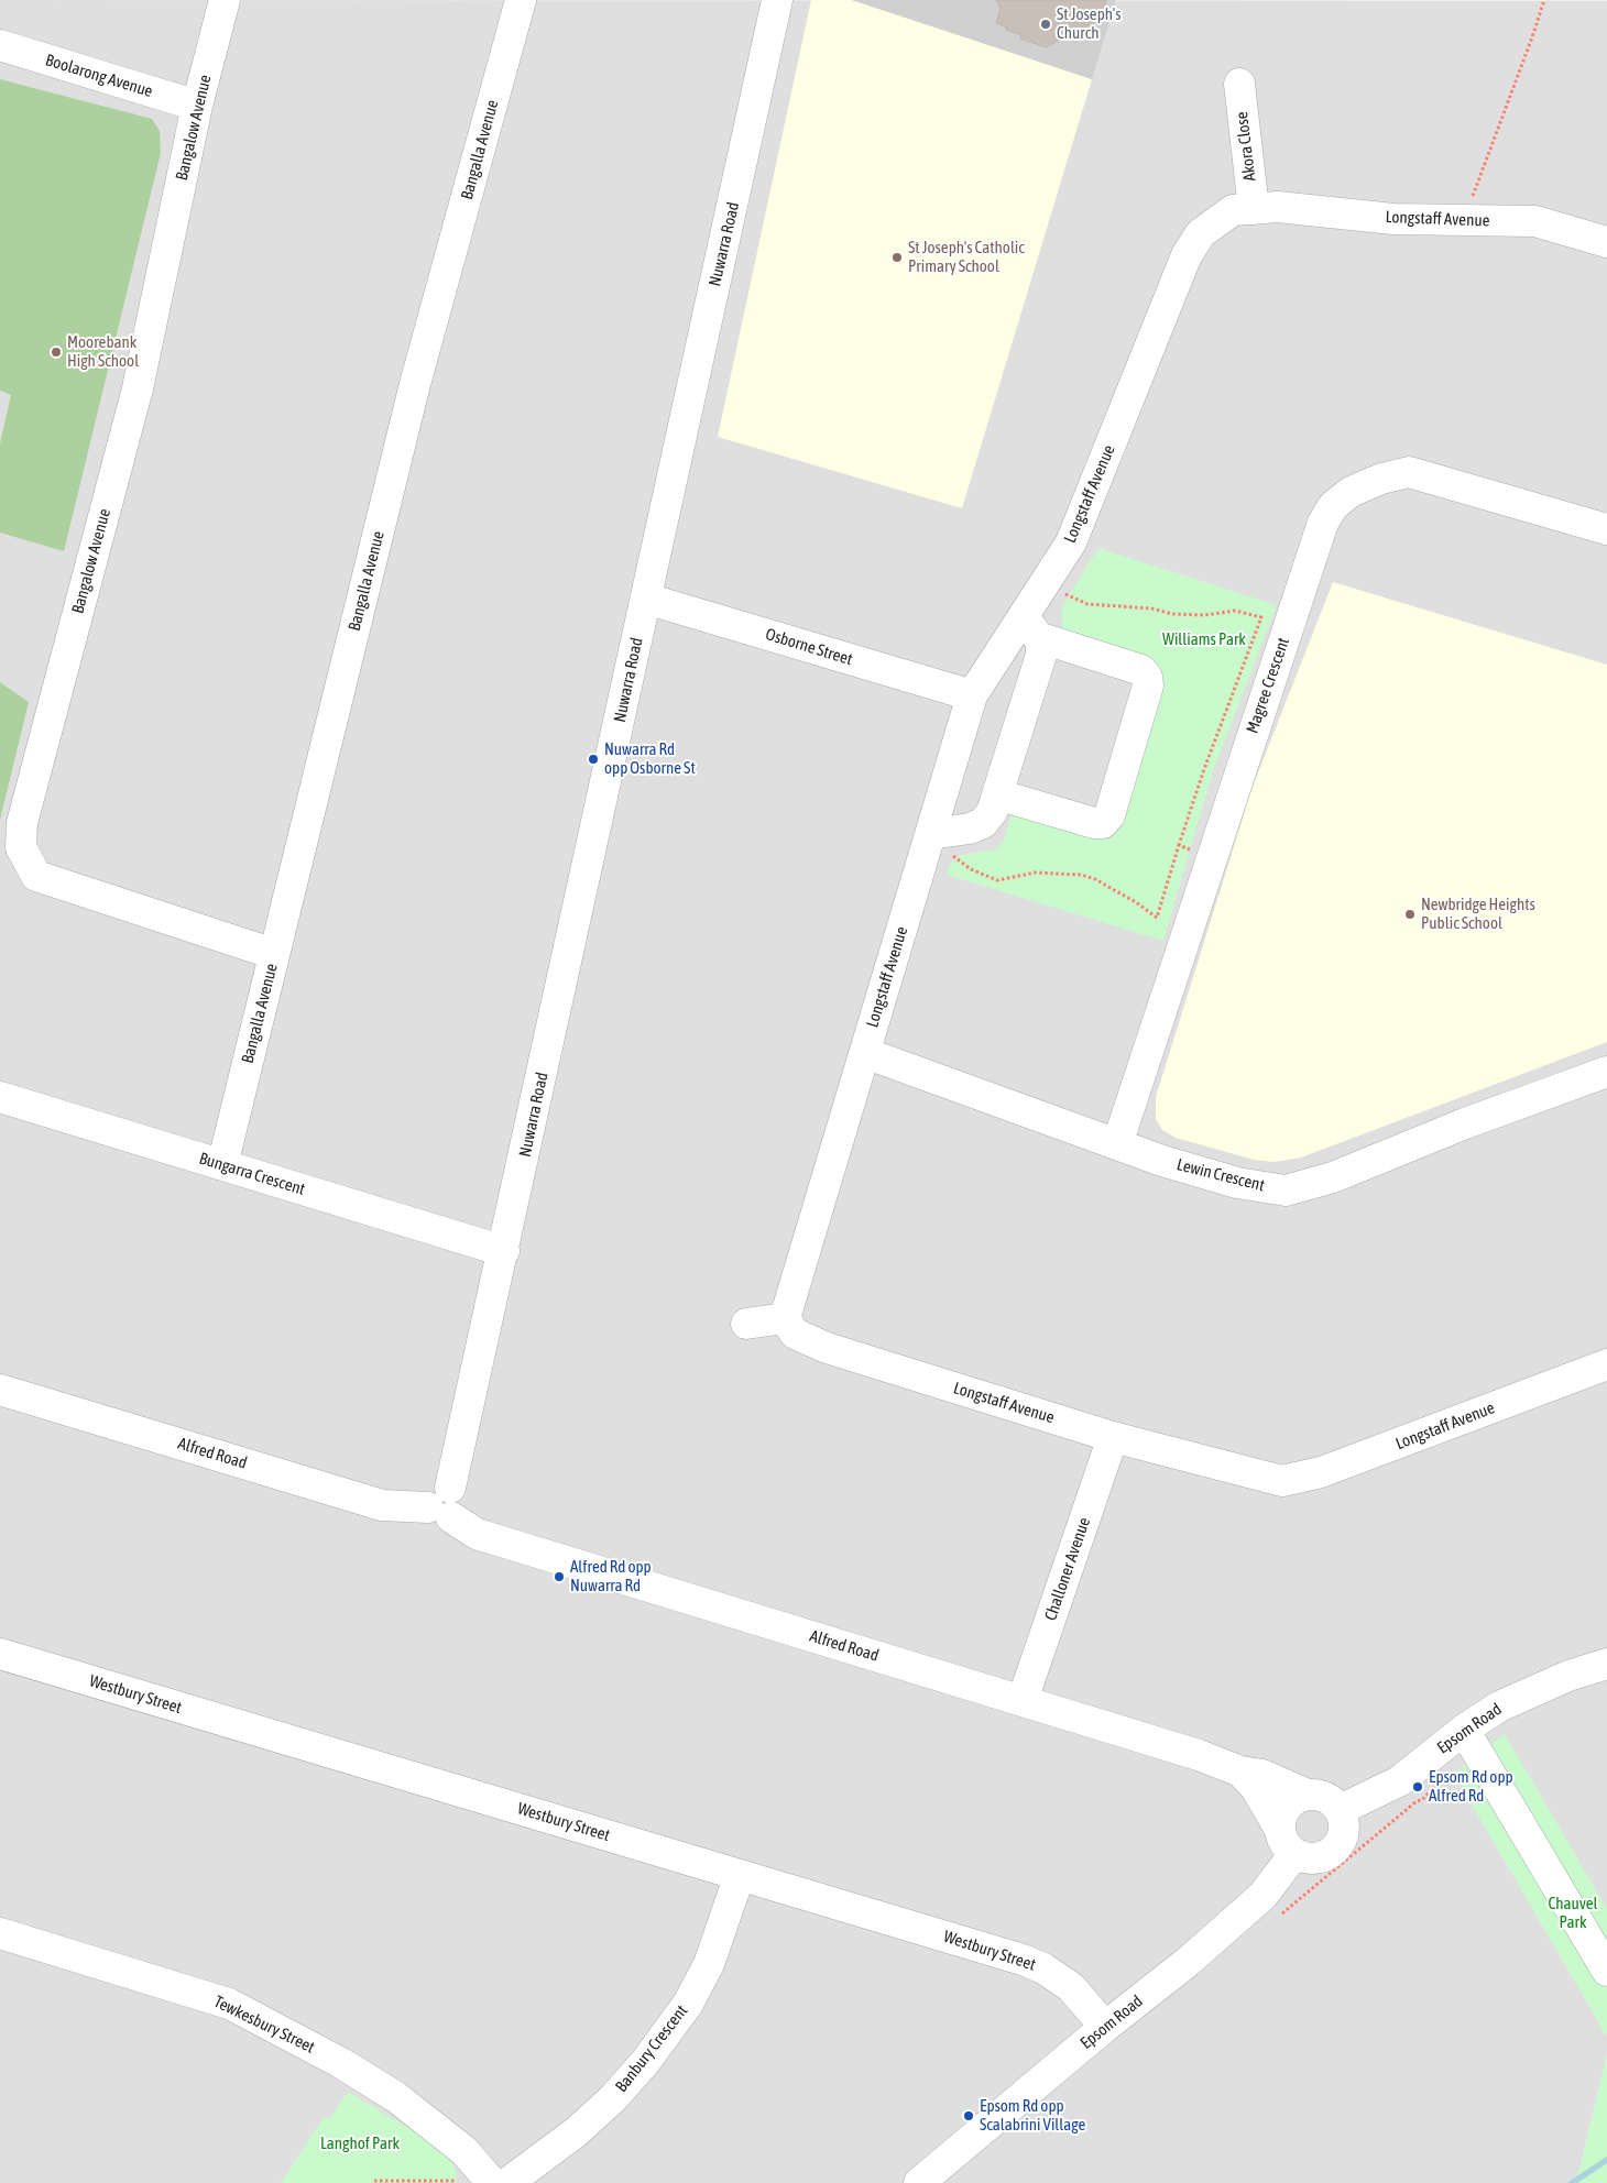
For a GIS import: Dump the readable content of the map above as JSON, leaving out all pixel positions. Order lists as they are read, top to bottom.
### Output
{
  "streets": {
    "street": [
      "Boolarong Avenue",
      "Bangalow Avenue",
      "Akora Close",
      "Bangalla Avenue",
      "Longstaff Avenue",
      "Nuwarra Road",
      "Osborne Street",
      "Magree Crescent",
      "Bungarra Crescent",
      "Lewin Crescent",
      "Alfred Road",
      "Challoner Avenue",
      "Westbury Street",
      "Epsom Road",
      "Tewkesbury Street",
      "Banbury Crescent"
    ]
  },
  "crossings": [
    ["Boolarong Avenue", "Bangalow Avenue"],
    ["Bangalow Avenue", "Bangalla Avenue"],
    ["Akora Close", "Longstaff Avenue"],
    ["Bangalla Avenue", "Bungarra Crescent"],
    ["Longstaff Avenue", "Osborne Street"],
    ["Longstaff Avenue", "Lewin Crescent"],
    ["Longstaff Avenue", "Challoner Avenue"],
    ["Nuwarra Road", "Osborne Street"],
    ["Nuwarra Road", "Bungarra Crescent"],
    ["Nuwarra Road", "Alfred Road"],
    ["Magree Crescent", "Lewin Crescent"],
    ["Alfred Road", "Challoner Avenue"],
    ["Alfred Road", "Epsom Road"],
    ["Westbury Street", "Epsom Road"],
    ["Westbury Street", "Banbury Crescent"]
  ],
  "parks": ["Williams Park", "Chauvel Park", "Langhof Park"],
  "places": [
    "St Joseph's Church",
    "St Joseph's Catholic Primary School",
    "Moorebank High School",
    "Nuwarra Rd opp Osborne St",
    "Newbridge Heights Public School",
    "Alfred Rd opp Nuwarra Rd",
    "Epsom Rd opp Alfred Rd",
    "Epsom Rd opp Scalabrini Village"
  ]
}
